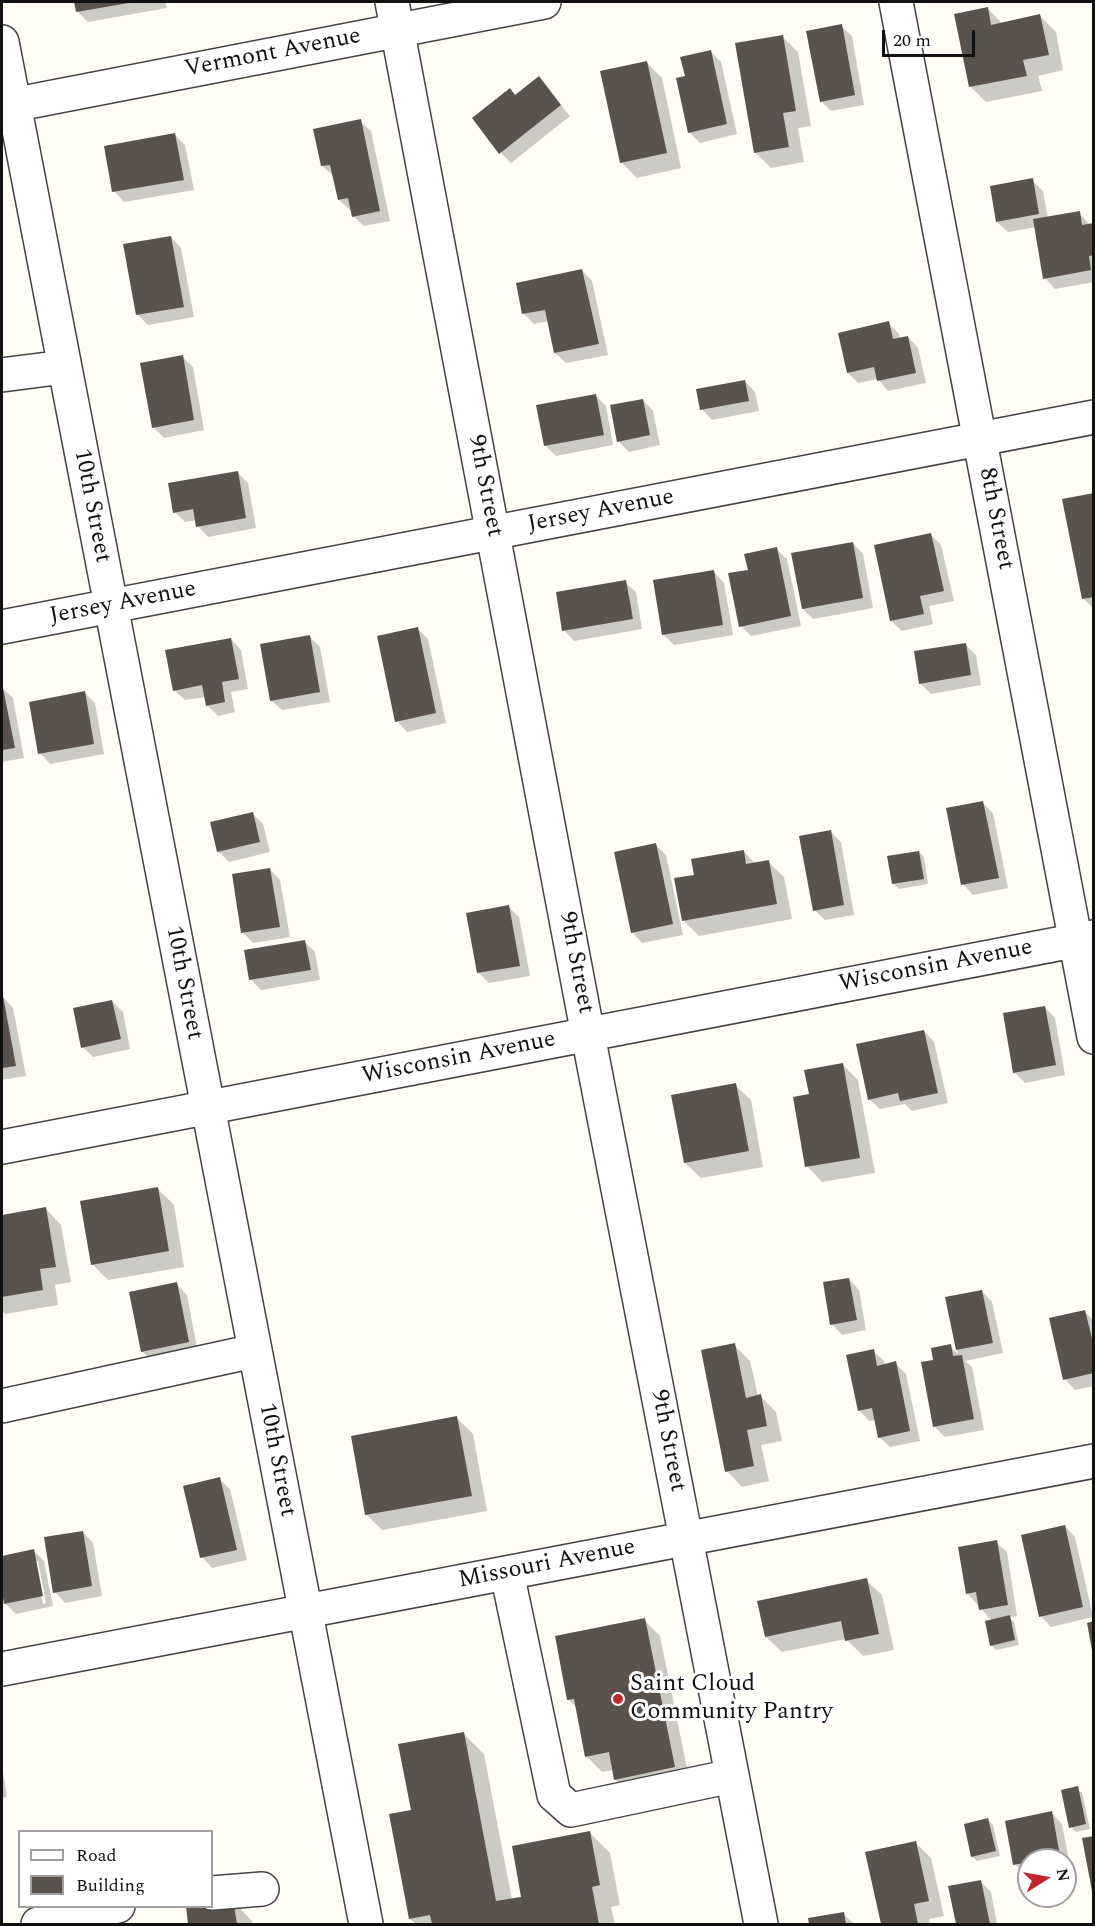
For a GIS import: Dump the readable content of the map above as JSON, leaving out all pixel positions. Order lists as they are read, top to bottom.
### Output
{
  "streets": {
    "street": [
      "Vermont Avenue",
      "9th Street",
      "10th Street",
      "Jersey Avenue",
      "8th Street",
      "Wisconsin Avenue",
      "Missouri Avenue"
    ]
  },
  "crossings": [
    ["Vermont Avenue", "9th Street"],
    ["Vermont Avenue", "10th Street"],
    ["9th Street", "Jersey Avenue"],
    ["9th Street", "Wisconsin Avenue"],
    ["9th Street", "Missouri Avenue"],
    ["10th Street", "Jersey Avenue"],
    ["10th Street", "Wisconsin Avenue"],
    ["10th Street", "Missouri Avenue"],
    ["Jersey Avenue", "8th Street"],
    ["8th Street", "Wisconsin Avenue"]
  ],
  "places": ["Saint Cloud Community Pantry"],
  "legend": ["Road", "Building"],
  "scale_bar": "20 m",
  "north": "right"
}
